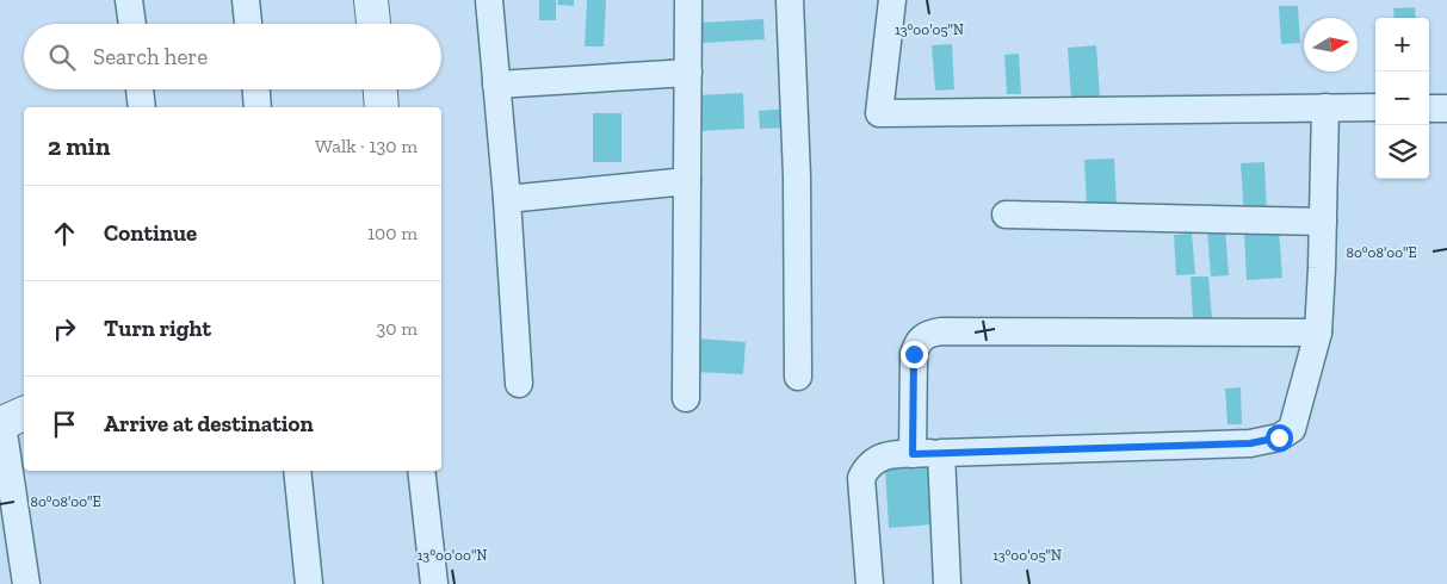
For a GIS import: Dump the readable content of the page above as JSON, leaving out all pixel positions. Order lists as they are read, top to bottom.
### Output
{
  "north": "right",
  "page": {
    "map_buttons": ["+", "−"],
    "search": "Search here",
    "heading": ["2 min", "Walk · 130 m"],
    "list": [
      ["Continue", "100 m"],
      ["Turn right", "30 m"],
      "Arrive at destination"
    ]
  },
  "coordinates": ["13°00'05\"N", "80°08'00\"E", "13°00'00\"N"]
}
